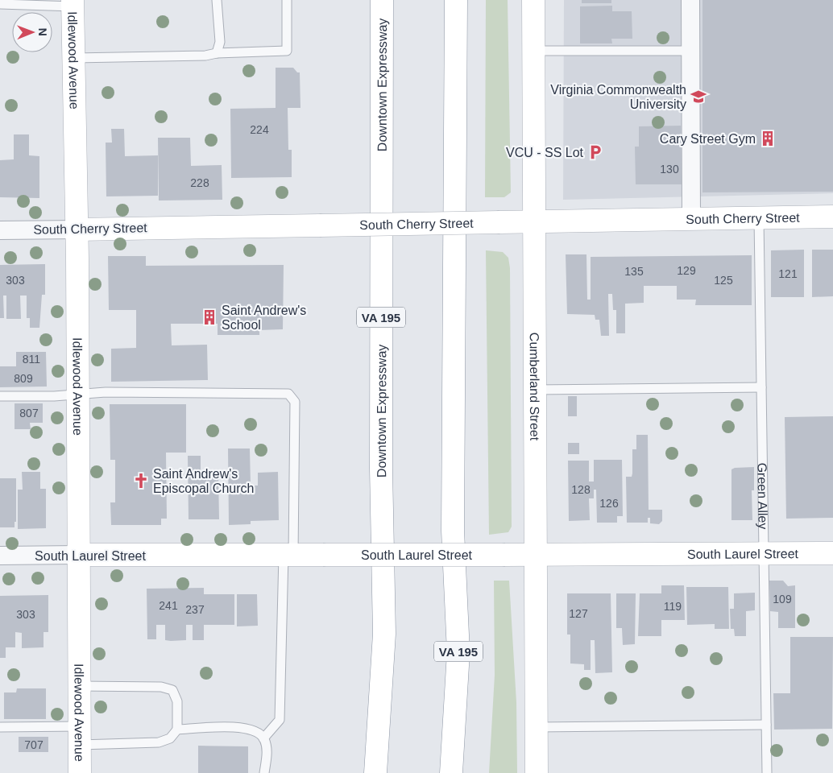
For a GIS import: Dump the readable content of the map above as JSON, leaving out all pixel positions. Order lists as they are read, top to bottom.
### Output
{
  "streets": {
    "main road": [
      "Idlewood Avenue",
      "Downtown Expressway",
      "South Cherry Street",
      "VA 195",
      "Cumberland Street",
      "South Laurel Street"
    ],
    "lane": ["Green Alley"]
  },
  "crossings": [
    ["Idlewood Avenue", "South Cherry Street"],
    ["Idlewood Avenue", "South Laurel Street"],
    ["South Cherry Street", "Cumberland Street"],
    ["South Cherry Street", "Green Alley"],
    ["Cumberland Street", "South Laurel Street"],
    ["Green Alley", "South Laurel Street"]
  ],
  "places": {
    "school or university": ["Virginia Commonwealth University"],
    "building": ["Cary Street Gym", "Saint Andrew's School"],
    "parking": ["VCU - SS Lot"],
    "church": ["Saint Andrew's Episcopal Church"]
  },
  "house_numbers": [
    "224",
    "130",
    "228",
    "129",
    "135",
    "121",
    "303",
    "125",
    "811",
    "809",
    "807",
    "128",
    "126",
    "109",
    "241",
    "119",
    "237",
    "127",
    "303",
    "707"
  ],
  "north": "right"
}
